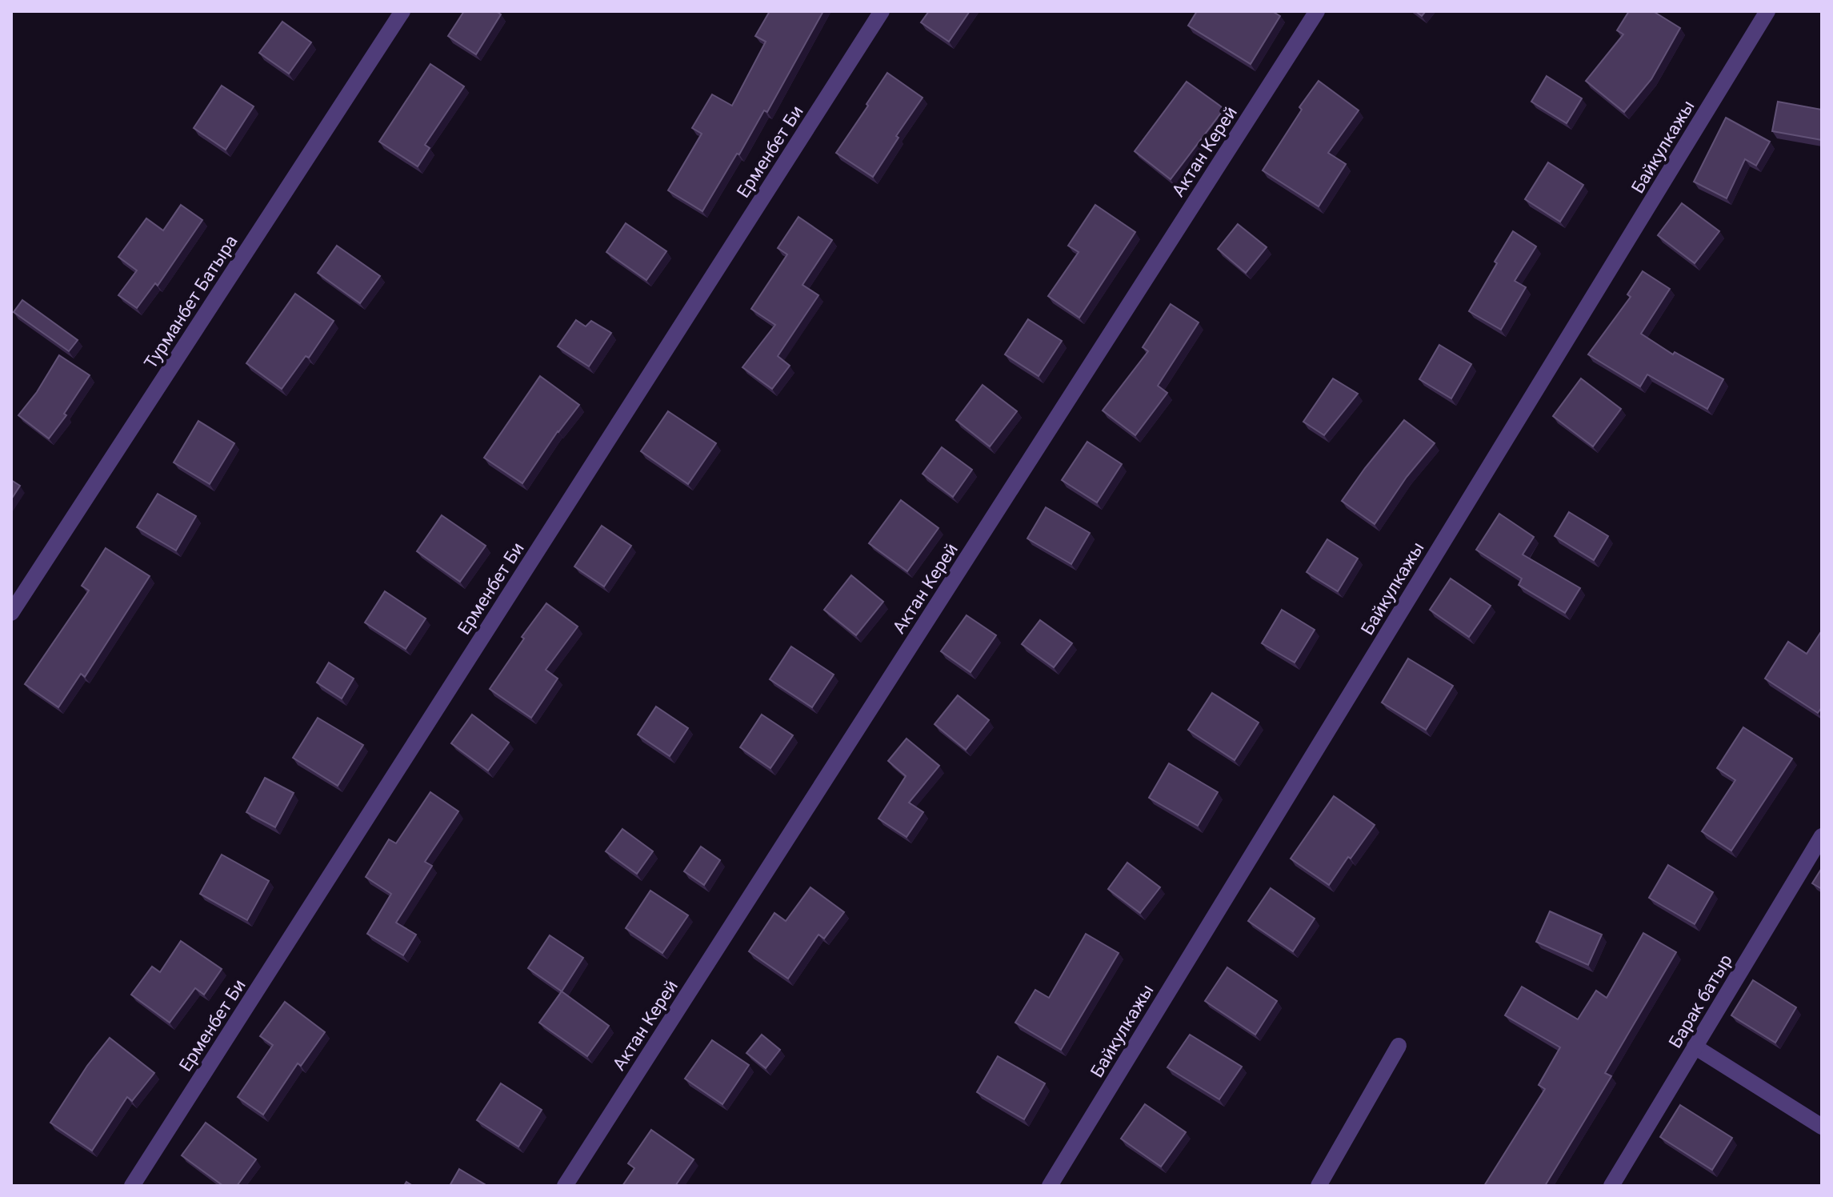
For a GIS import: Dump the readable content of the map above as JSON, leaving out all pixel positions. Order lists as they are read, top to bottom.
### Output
{
  "streets": {
    "street": [
      "Байкулкажы",
      "Ерменбет Би",
      "Актан Керей",
      "Турманбет Батыра",
      "Барак батыр"
    ]
  }
}
